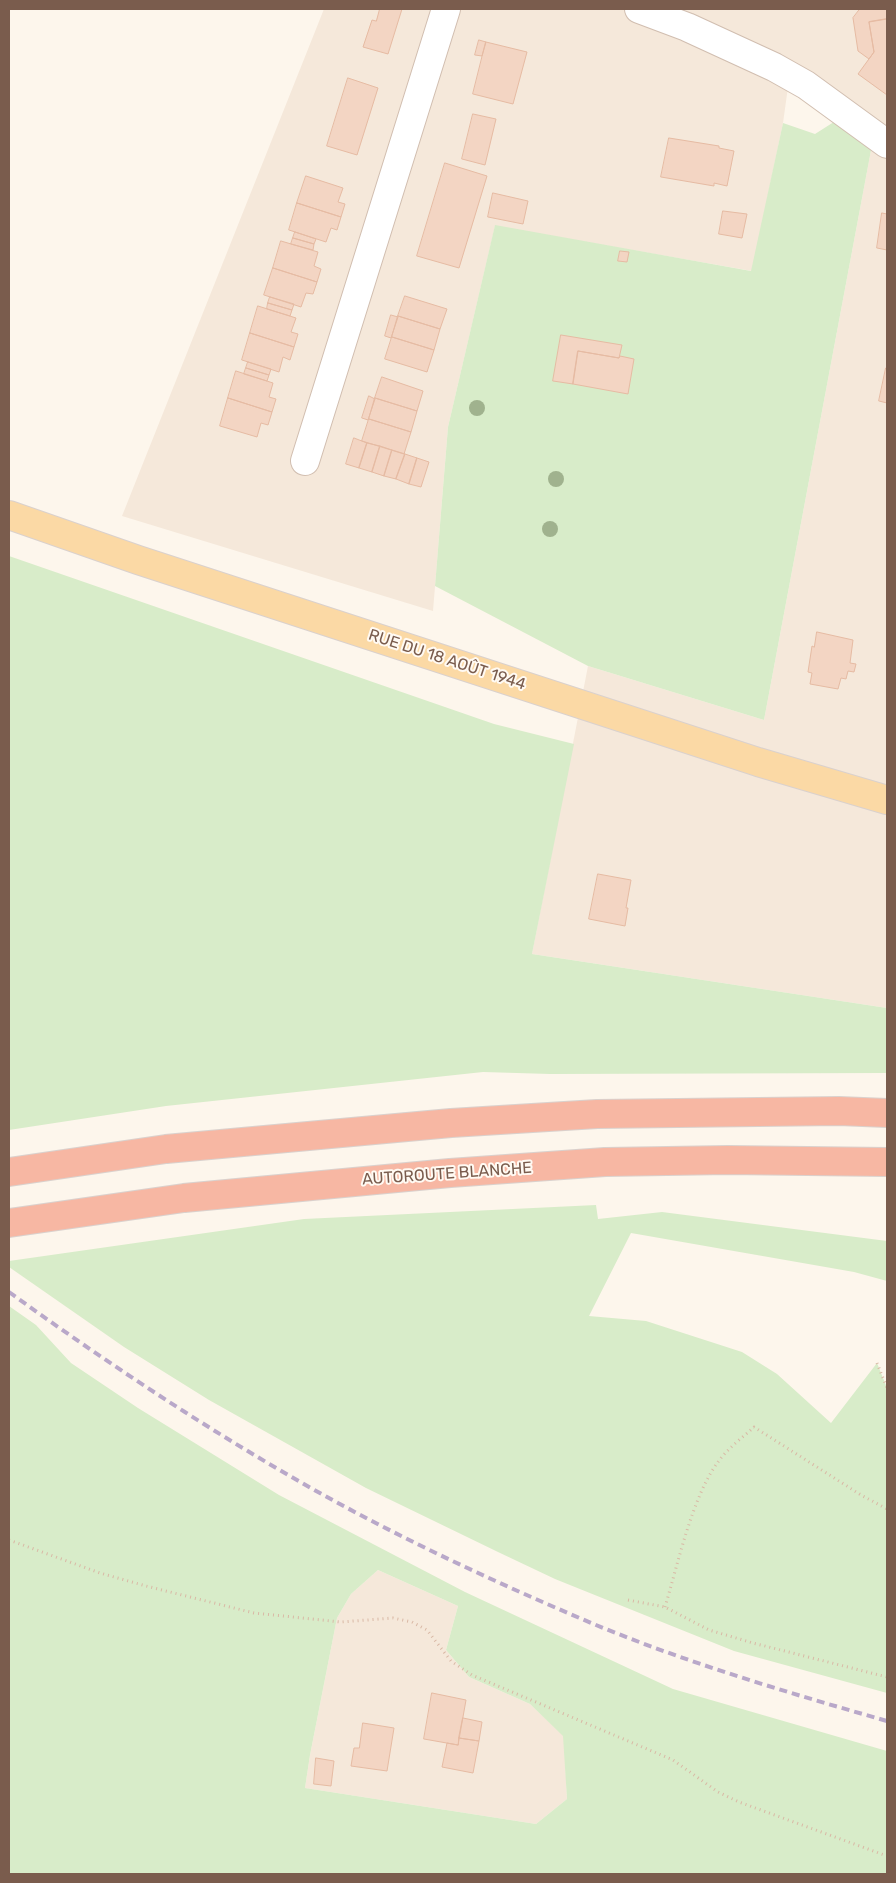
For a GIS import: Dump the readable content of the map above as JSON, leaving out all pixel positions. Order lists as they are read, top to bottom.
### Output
{
  "streets": {
    "highway": ["AUTOROUTE BLANCHE"],
    "main road": ["RUE DU 18 AOÛT 1944"]
  }
}
